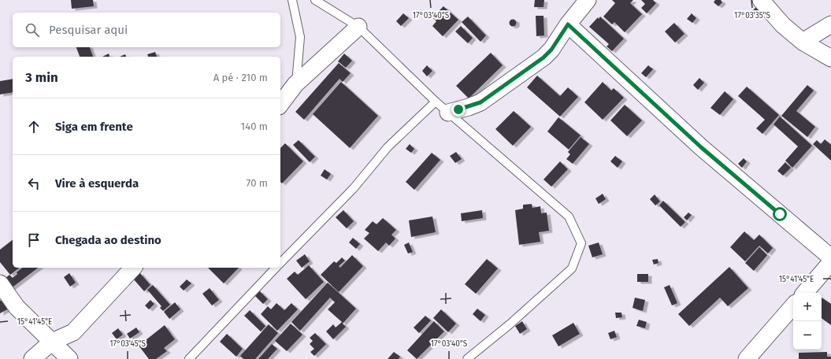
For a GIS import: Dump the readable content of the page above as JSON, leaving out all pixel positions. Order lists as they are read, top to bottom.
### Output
{
  "page": {
    "search": "Pesquisar aqui",
    "heading": ["3 min", "A pé · 210 m"],
    "list": [
      ["Siga em frente", "140 m"],
      ["Vire à esquerda", "70 m"],
      "Chegada ao destino"
    ],
    "map_buttons": ["+", "−"]
  },
  "coordinates": [
    "17°03'35\"S",
    "17°03'40\"S",
    "15°41'45\"E",
    "17°03'45\"S"
  ]
}
